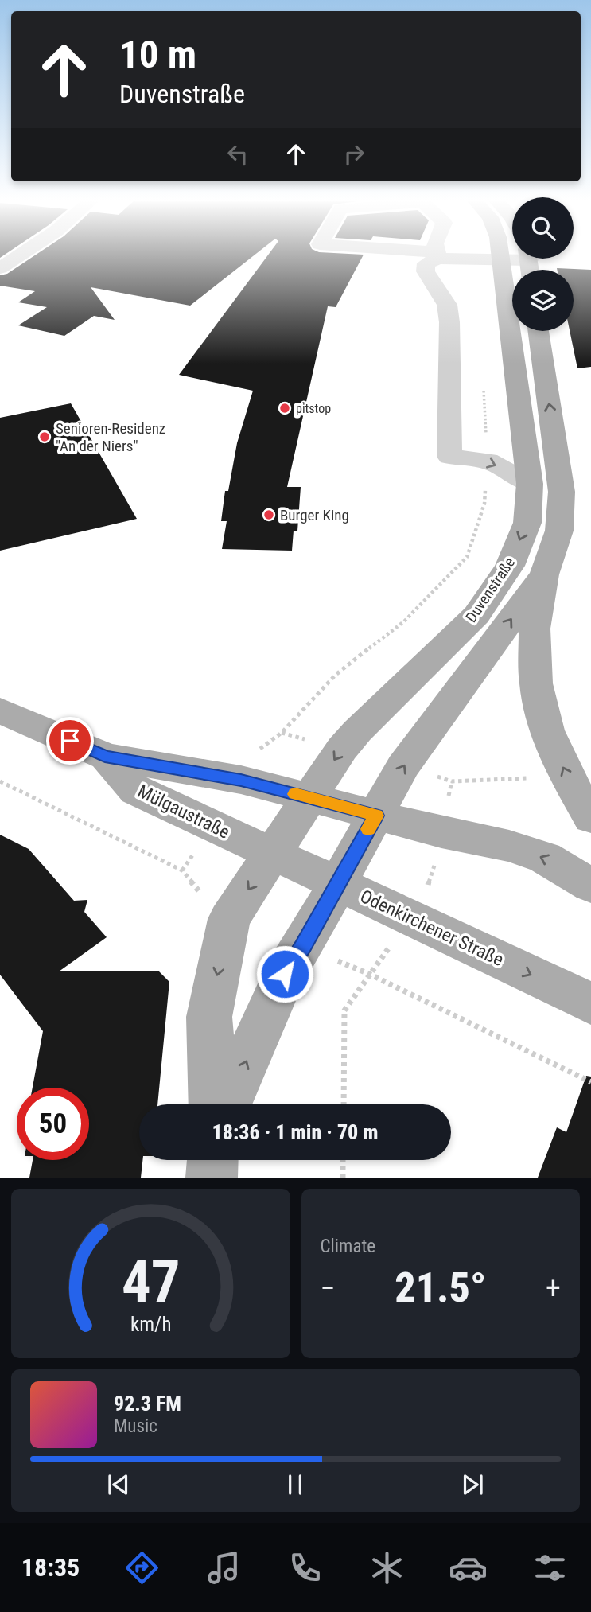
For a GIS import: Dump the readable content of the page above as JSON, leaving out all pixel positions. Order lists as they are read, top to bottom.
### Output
{
  "streets": {
    "main road": ["Duvenstraße", "Mülgaustraße", "Odenkirchener Straße"]
  },
  "crossings": [
    ["Duvenstraße", "Mülgaustraße"],
    ["Duvenstraße", "Odenkirchener Straße"],
    ["Mülgaustraße", "Odenkirchener Straße"]
  ],
  "places": ["pitstop", "Senioren-Residenz \"An der Niers\"", "Burger King"],
  "page": {
    "turn": ["10 m", "Duvenstraße"],
    "limit": "50",
    "trip": "18:36 · 1 min · 70 m",
    "tile": "Climate",
    "heat": ["−", "21.5°", "+"],
    "song": ["92.3 FM", "Music"],
    "tabs": "18:35",
    "gauge": ["47", "km/h"]
  }
}
